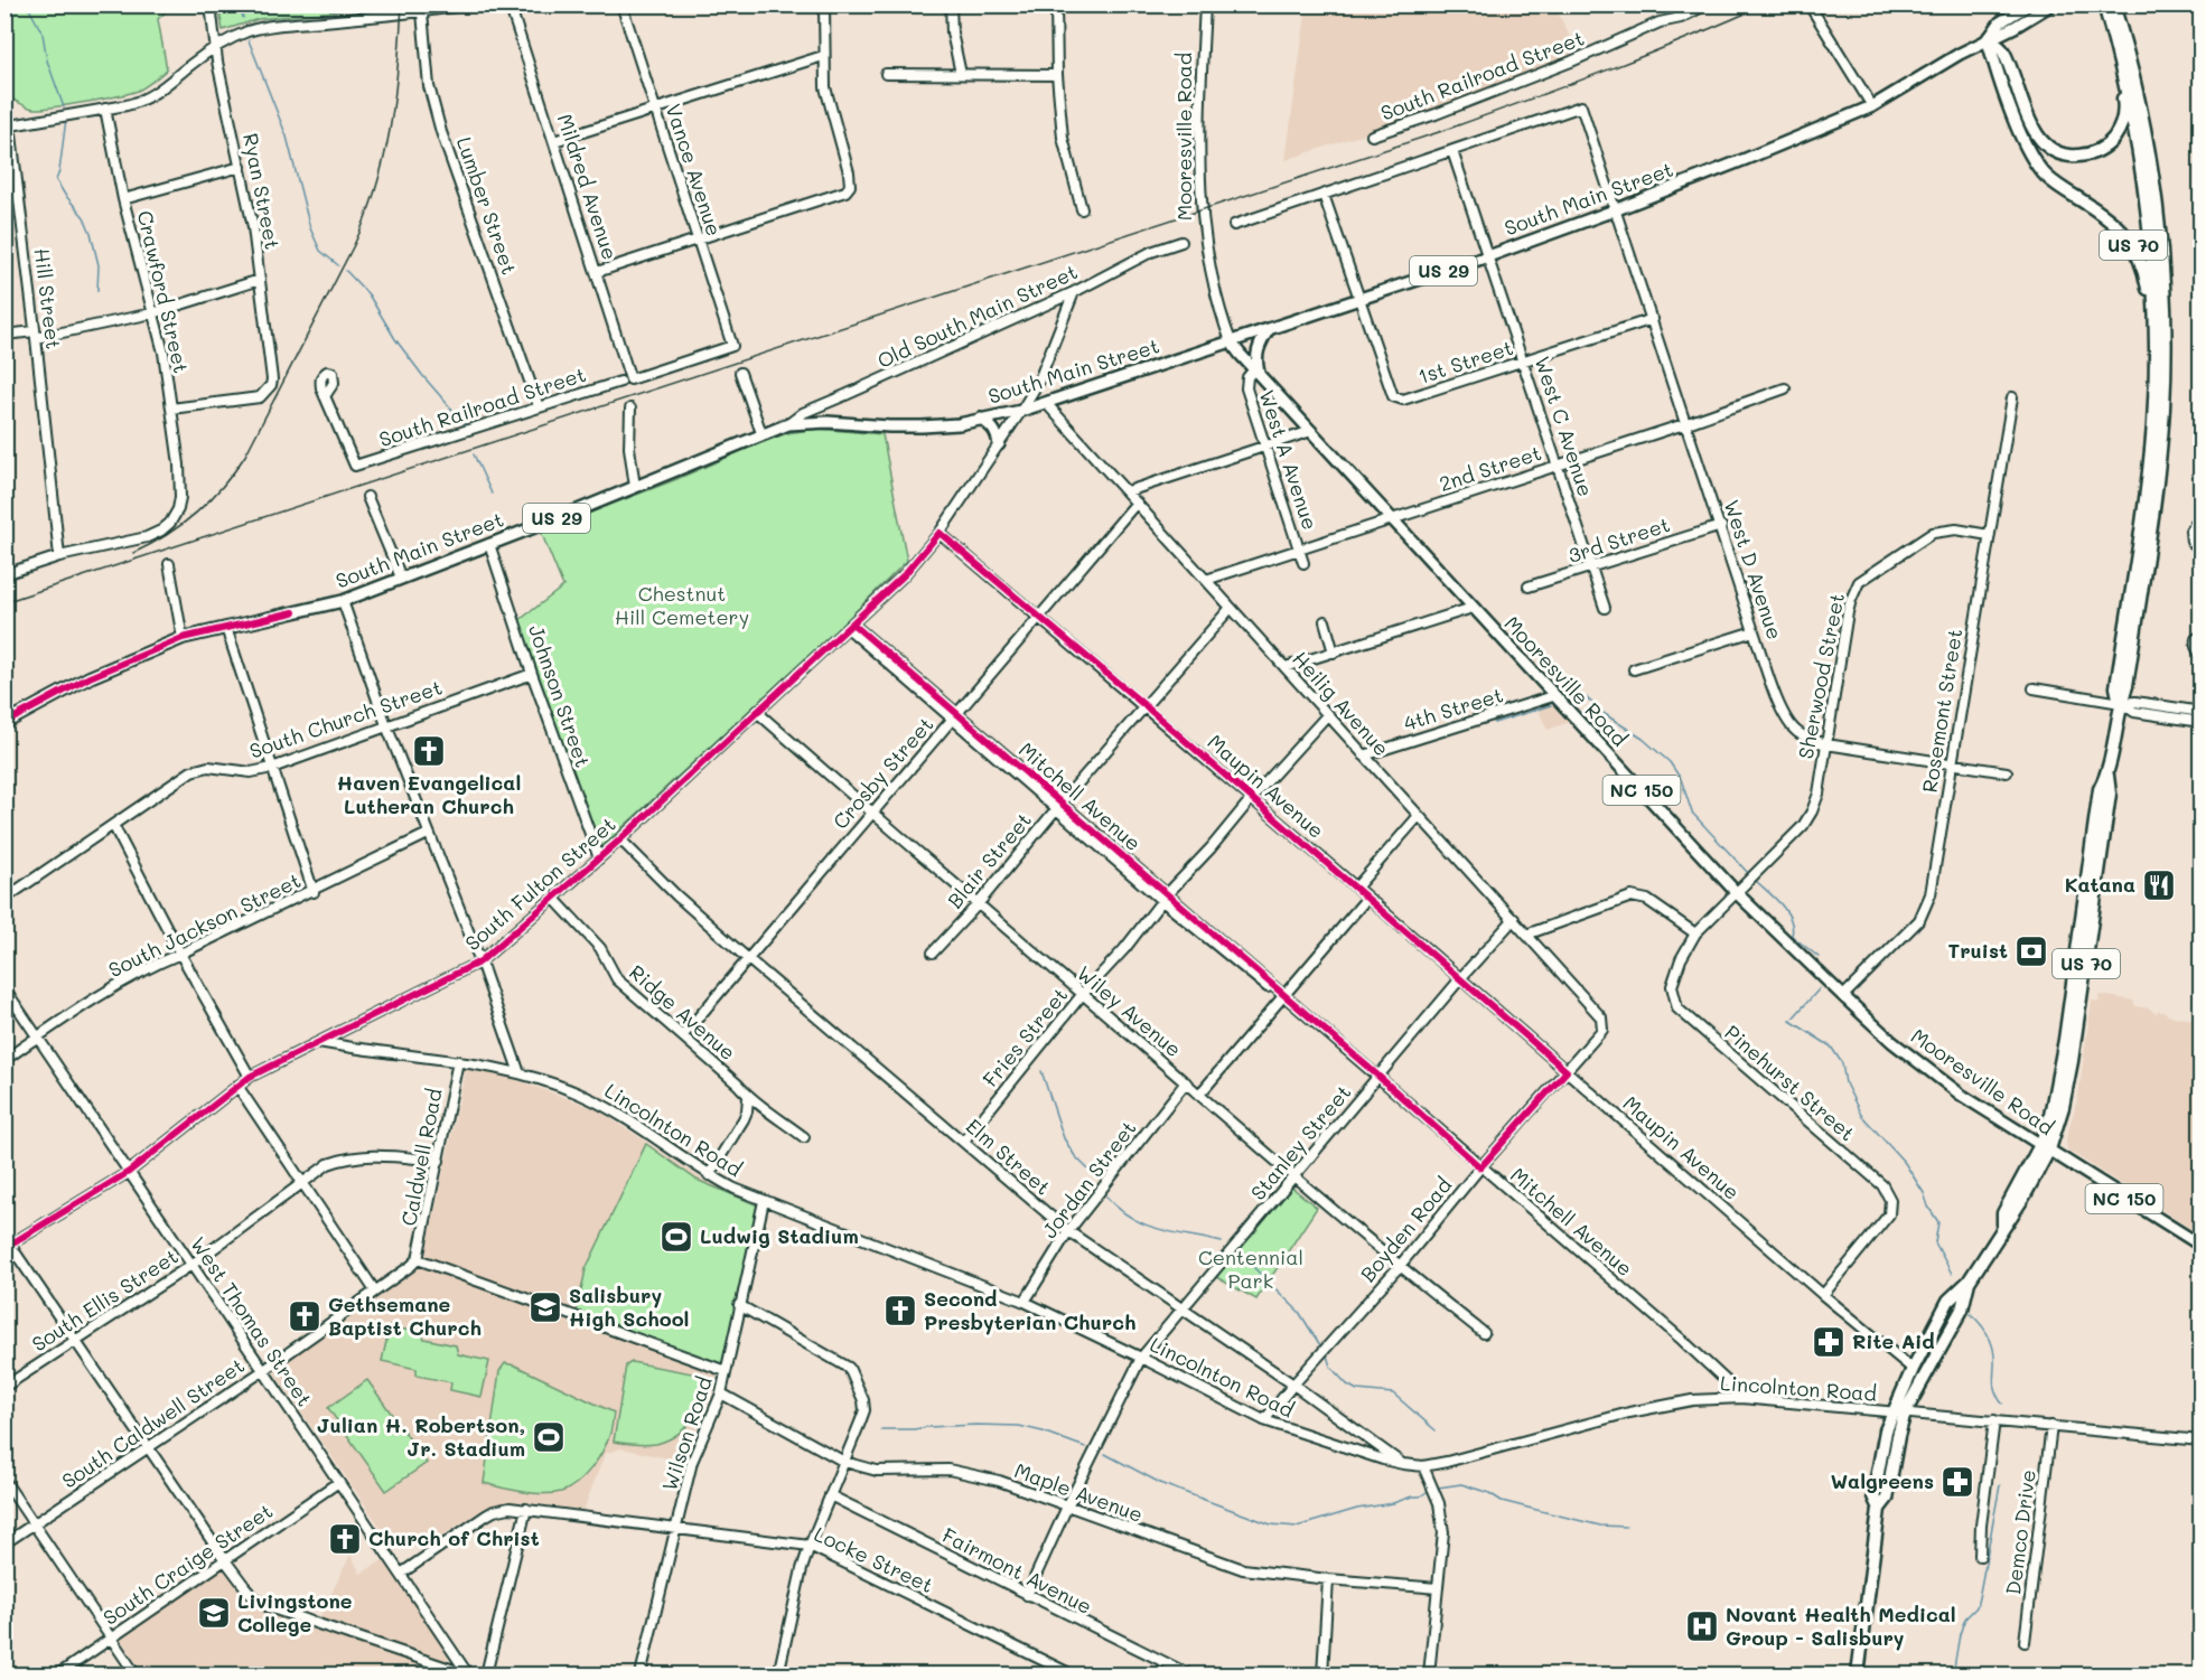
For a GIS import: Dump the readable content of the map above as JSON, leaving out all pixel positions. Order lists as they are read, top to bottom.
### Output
{
  "streets": {
    "highway": ["US 70"],
    "main road": [
      "Mooresville Road",
      "South Main Street",
      "US 29",
      "NC 150"
    ],
    "street": [
      "South Railroad Street",
      "Vance Avenue",
      "Mildred Avenue",
      "Ryan Street",
      "Lumber Street",
      "Crawford Street",
      "Hill Street",
      "Old South Main Street",
      "1st Street",
      "West C Avenue",
      "West A Avenue",
      "2nd Street",
      "3rd Street",
      "West D Avenue",
      "Sherwood Street",
      "Johnson Street",
      "Heilig Avenue",
      "4th Street",
      "Rosemont Street",
      "South Church Street",
      "Crosby Street",
      "Maupin Avenue",
      "Mitchell Avenue",
      "Blair Street",
      "South Fulton Street",
      "South Jackson Street",
      "Wiley Avenue",
      "Ridge Avenue",
      "Fries Street",
      "Pinehurst Street",
      "Lincolnton Road",
      "Stanley Street",
      "Caldwell Road",
      "Elm Street",
      "Jordan Street",
      "Boyden Road",
      "South Ellis Street",
      "West Thomas Street",
      "South Caldwell Street",
      "Wilson Road",
      "Maple Avenue",
      "Demco Drive",
      "Locke Street",
      "South Craige Street",
      "Fairmont Avenue"
    ]
  },
  "crossings": [
    ["South Railroad Street", "Lumber Street"],
    ["Mooresville Road", "South Main Street"],
    ["Mooresville Road", "US 70"],
    ["Mooresville Road", "West A Avenue"],
    ["Mooresville Road", "2nd Street"],
    ["Mooresville Road", "Sherwood Street"],
    ["Mooresville Road", "4th Street"],
    ["Mooresville Road", "Rosemont Street"],
    ["Mooresville Road", "Pinehurst Street"],
    ["Vance Avenue", "Mildred Avenue"],
    ["Ryan Street", "Crawford Street"],
    ["South Main Street", "US 70"],
    ["South Main Street", "Old South Main Street"],
    ["South Main Street", "1st Street"],
    ["South Main Street", "West C Avenue"],
    ["South Main Street", "West D Avenue"],
    ["South Main Street", "Johnson Street"],
    ["South Main Street", "Heilig Avenue"],
    ["South Main Street", "South Fulton Street"],
    ["US 70", "Maupin Avenue"],
    ["US 70", "Lincolnton Road"],
    ["Crawford Street", "Hill Street"],
    ["Old South Main Street", "South Fulton Street"],
    ["1st Street", "West C Avenue"],
    ["1st Street", "West D Avenue"],
    ["West C Avenue", "2nd Street"],
    ["West C Avenue", "3rd Street"],
    ["West C Avenue", "West D Avenue"],
    ["West A Avenue", "2nd Street"],
    ["2nd Street", "West D Avenue"],
    ["2nd Street", "Heilig Avenue"],
    ["3rd Street", "West D Avenue"],
    ["West D Avenue", "Sherwood Street"],
    ["West D Avenue", "Rosemont Street"],
    ["Sherwood Street", "Rosemont Street"],
    ["Sherwood Street", "Pinehurst Street"],
    ["Johnson Street", "South Church Street"],
    ["Johnson Street", "South Fulton Street"],
    ["Heilig Avenue", "4th Street"],
    ["Heilig Avenue", "Crosby Street"],
    ["Heilig Avenue", "Blair Street"],
    ["Heilig Avenue", "Fries Street"],
    ["Heilig Avenue", "Stanley Street"],
    ["Heilig Avenue", "Boyden Road"],
    ["Crosby Street", "Maupin Avenue"],
    ["Crosby Street", "Mitchell Avenue"],
    ["Crosby Street", "Wiley Avenue"],
    ["Crosby Street", "Ridge Avenue"],
    ["Crosby Street", "Elm Street"],
    ["Maupin Avenue", "Blair Street"],
    ["Maupin Avenue", "South Fulton Street"],
    ["Maupin Avenue", "Fries Street"],
    ["Maupin Avenue", "Pinehurst Street"],
    ["Maupin Avenue", "Stanley Street"],
    ["Maupin Avenue", "Boyden Road"],
    ["Mitchell Avenue", "Blair Street"],
    ["Mitchell Avenue", "South Fulton Street"],
    ["Mitchell Avenue", "Fries Street"],
    ["Mitchell Avenue", "Lincolnton Road"],
    ["Mitchell Avenue", "Stanley Street"],
    ["Mitchell Avenue", "Boyden Road"],
    ["Blair Street", "Wiley Avenue"],
    ["South Fulton Street", "Wiley Avenue"],
    ["South Fulton Street", "Ridge Avenue"],
    ["South Fulton Street", "Lincolnton Road"],
    ["South Fulton Street", "Elm Street"],
    ["South Fulton Street", "West Thomas Street"],
    ["South Jackson Street", "West Thomas Street"],
    ["Wiley Avenue", "Fries Street"],
    ["Wiley Avenue", "Stanley Street"],
    ["Wiley Avenue", "Jordan Street"],
    ["Wiley Avenue", "Boyden Road"],
    ["Fries Street", "Elm Street"],
    ["Lincolnton Road", "Stanley Street"],
    ["Lincolnton Road", "Caldwell Road"],
    ["Lincolnton Road", "Elm Street"],
    ["Lincolnton Road", "Jordan Street"],
    ["Lincolnton Road", "Boyden Road"],
    ["Lincolnton Road", "Wilson Road"],
    ["Lincolnton Road", "Demco Drive"],
    ["Stanley Street", "Elm Street"],
    ["Stanley Street", "Maple Avenue"],
    ["Stanley Street", "Fairmont Avenue"],
    ["Caldwell Road", "South Ellis Street"],
    ["Caldwell Road", "South Caldwell Street"],
    ["Elm Street", "Jordan Street"],
    ["Elm Street", "Boyden Road"],
    ["South Ellis Street", "West Thomas Street"],
    ["West Thomas Street", "South Caldwell Street"],
    ["West Thomas Street", "Locke Street"],
    ["West Thomas Street", "South Craige Street"],
    ["Wilson Road", "Maple Avenue"],
    ["Wilson Road", "Locke Street"]
  ],
  "parks": ["Chestnut Hill Cemetery", "Centennial Park"],
  "places": {
    "church": [
      "Haven Evangelical Lutheran Church",
      "Second Presbyterian Church",
      "Gethsemane Baptist Church",
      "Church of Christ"
    ],
    "restaurant": ["Katana"],
    "bank": ["Truist"],
    "sports": ["Ludwig Stadium", "Julian H. Robertson, Jr. Stadium"],
    "school or university": ["Salisbury High School", "Livingstone College"],
    "pharmacy": ["Rite Aid", "Walgreens"],
    "hospital": ["Novant Health Medical Group - Salisbury"]
  }
}
